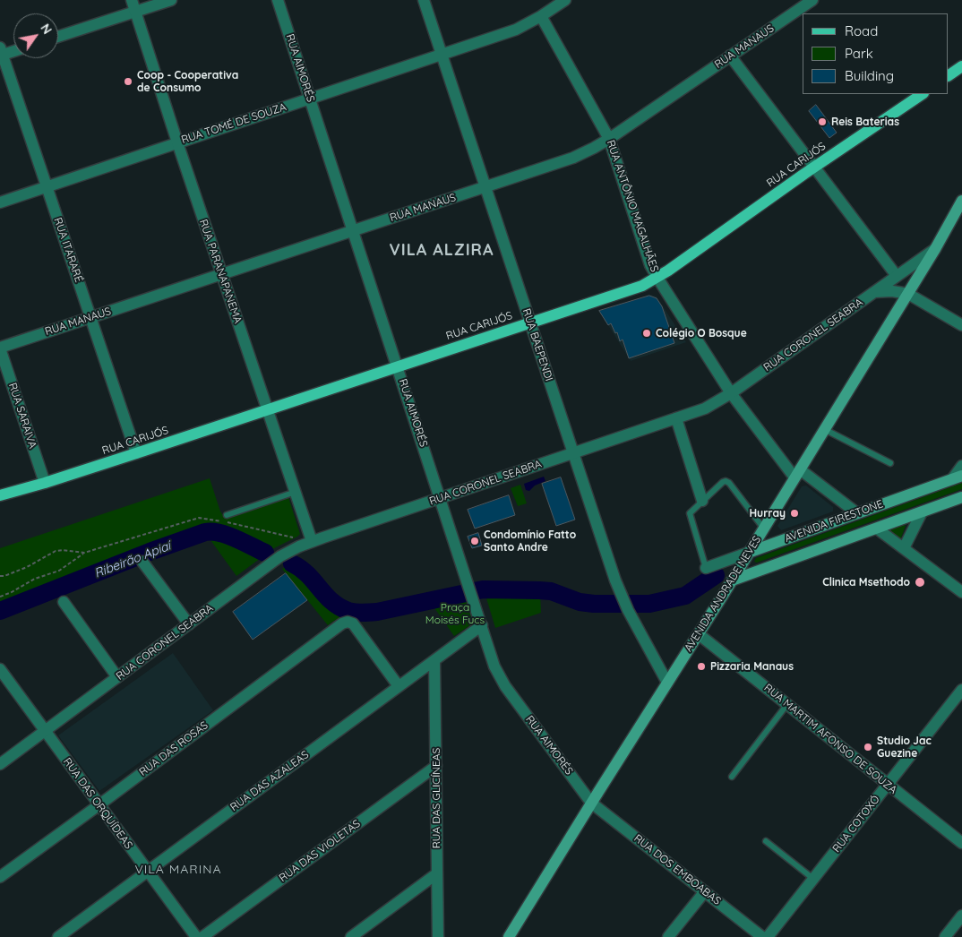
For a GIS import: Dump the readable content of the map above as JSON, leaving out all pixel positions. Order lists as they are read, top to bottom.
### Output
{
  "streets": {
    "main road": [
      "RUA CARIJÓS",
      "RUA CORONEL SEABRA",
      "AVENIDA FIRESTONE",
      "AVENIDA ANDRADE NEVES"
    ],
    "street": [
      "RUA MANAUS",
      "RUA AIMORÉS",
      "RUA TOMÉ DE SOUZA",
      "RUA ANTÔNIO MAGALHÃES",
      "RUA ITARARÉ",
      "RUA PARANAPANEMA",
      "RUA BAEPENDI",
      "RUA SARAIVA",
      "RUA MARTIM AFONSO DE SOUZA",
      "RUA DAS ROSAS",
      "RUA DAS AZALEAS",
      "RUA DAS GLICÍNEAS",
      "RUA DAS ORQUÍDEAS",
      "RUA COTOXÓ",
      "RUA DAS VIOLETAS",
      "RUA DOS EMBOABAS"
    ]
  },
  "crossings": [
    ["RUA MANAUS", "RUA AIMORÉS"],
    ["RUA MANAUS", "RUA ANTÔNIO MAGALHÃES"],
    ["RUA MANAUS", "RUA ITARARÉ"],
    ["RUA MANAUS", "RUA PARANAPANEMA"],
    ["RUA MANAUS", "RUA BAEPENDI"],
    ["RUA MANAUS", "RUA SARAIVA"],
    ["RUA AIMORÉS", "RUA TOMÉ DE SOUZA"],
    ["RUA AIMORÉS", "RUA CARIJÓS"],
    ["RUA AIMORÉS", "RUA CORONEL SEABRA"],
    ["RUA AIMORÉS", "AVENIDA ANDRADE NEVES"],
    ["RUA AIMORÉS", "RUA DAS AZALEAS"],
    ["RUA AIMORÉS", "RUA DOS EMBOABAS"],
    ["RUA TOMÉ DE SOUZA", "RUA ANTÔNIO MAGALHÃES"],
    ["RUA TOMÉ DE SOUZA", "RUA ITARARÉ"],
    ["RUA TOMÉ DE SOUZA", "RUA PARANAPANEMA"],
    ["RUA TOMÉ DE SOUZA", "RUA BAEPENDI"],
    ["RUA CARIJÓS", "RUA ANTÔNIO MAGALHÃES"],
    ["RUA CARIJÓS", "RUA ITARARÉ"],
    ["RUA CARIJÓS", "RUA PARANAPANEMA"],
    ["RUA CARIJÓS", "RUA BAEPENDI"],
    ["RUA CARIJÓS", "RUA SARAIVA"],
    ["RUA ANTÔNIO MAGALHÃES", "RUA CORONEL SEABRA"],
    ["RUA ANTÔNIO MAGALHÃES", "AVENIDA FIRESTONE"],
    ["RUA ANTÔNIO MAGALHÃES", "AVENIDA ANDRADE NEVES"],
    ["RUA PARANAPANEMA", "RUA CORONEL SEABRA"],
    ["RUA CORONEL SEABRA", "RUA BAEPENDI"],
    ["RUA CORONEL SEABRA", "AVENIDA ANDRADE NEVES"],
    ["RUA CORONEL SEABRA", "RUA DAS ORQUÍDEAS"],
    ["RUA BAEPENDI", "AVENIDA ANDRADE NEVES"],
    ["AVENIDA FIRESTONE", "AVENIDA ANDRADE NEVES"],
    ["AVENIDA ANDRADE NEVES", "RUA MARTIM AFONSO DE SOUZA"],
    ["AVENIDA ANDRADE NEVES", "RUA DOS EMBOABAS"],
    ["RUA MARTIM AFONSO DE SOUZA", "RUA COTOXÓ"],
    ["RUA DAS ROSAS", "RUA DAS AZALEAS"],
    ["RUA DAS ROSAS", "RUA DAS ORQUÍDEAS"],
    ["RUA DAS AZALEAS", "RUA DAS GLICÍNEAS"],
    ["RUA DAS AZALEAS", "RUA DAS ORQUÍDEAS"],
    ["RUA DAS GLICÍNEAS", "RUA DAS VIOLETAS"]
  ],
  "districts": ["VILA ALZIRA", "VILA MARINA"],
  "water": ["Ribeirão Apiaí"],
  "parks": ["Praça Moisés Fucs"],
  "places": [
    "Coop - Cooperativa de Consumo",
    "Reis Baterias",
    "Colégio O Bosque",
    "Hurray",
    "Condomínio Fatto Santo Andre",
    "Clinica Msethodo",
    "Pizzaria Manaus",
    "Studio Jac Guezine"
  ],
  "legend": ["Road", "Park", "Building"],
  "north": "top right"
}
